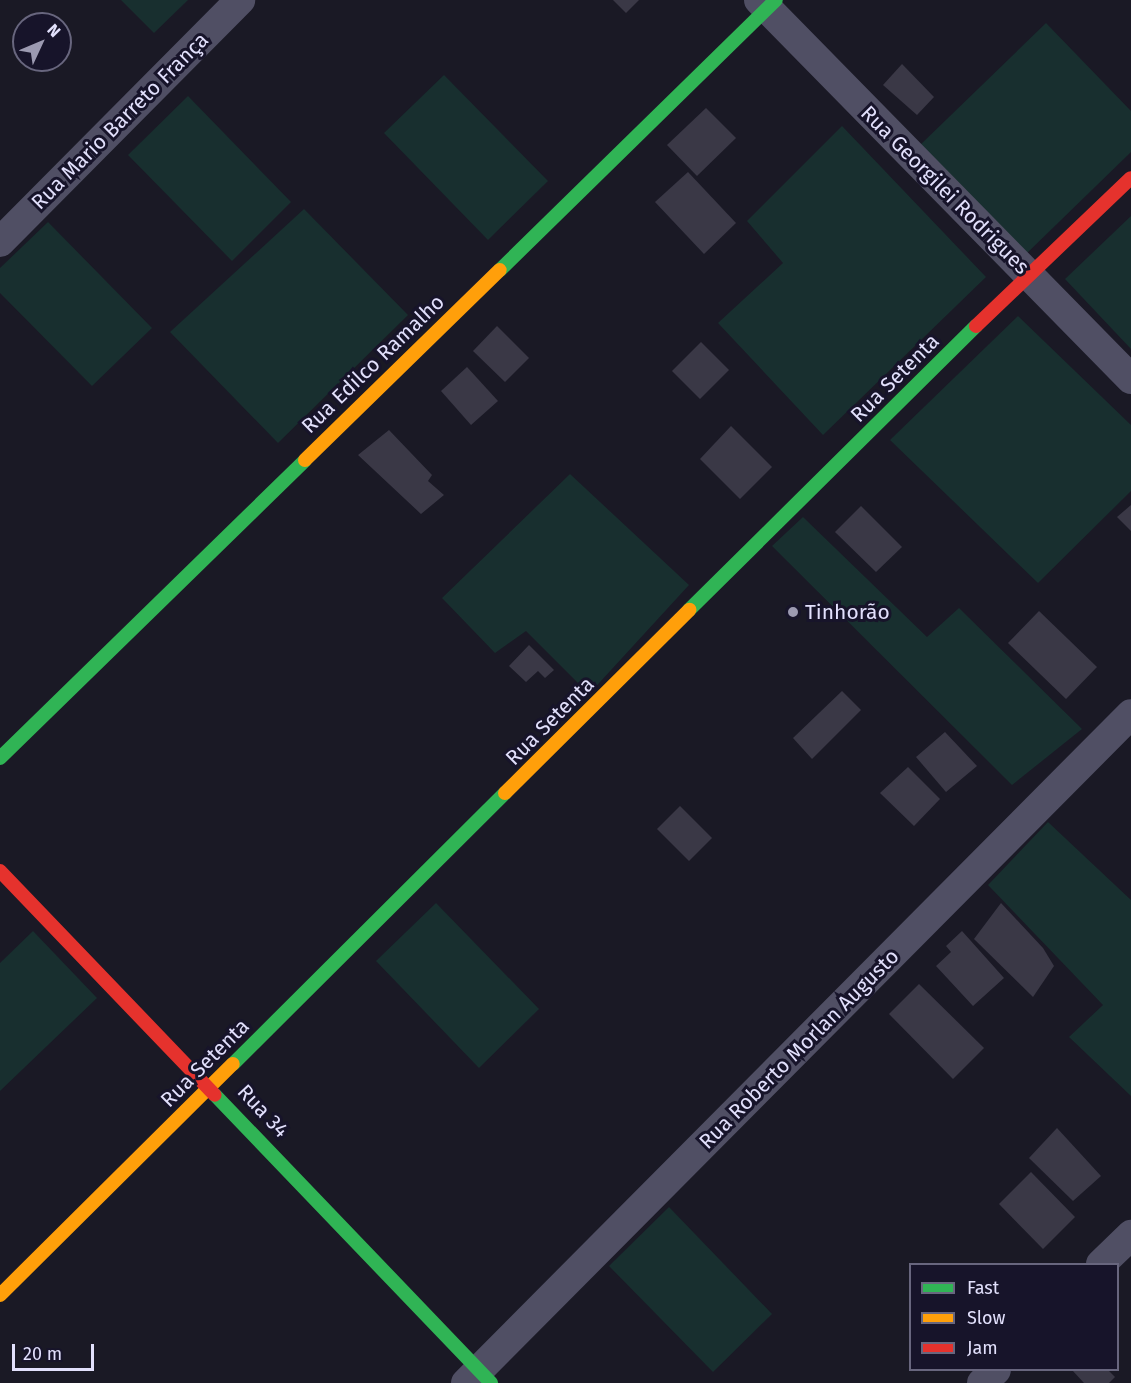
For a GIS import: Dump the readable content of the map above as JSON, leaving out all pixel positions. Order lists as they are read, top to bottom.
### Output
{
  "streets": {
    "street": [
      "Rua Mario Barreto França",
      "Rua Georgilei Rodrigues",
      "Rua Edilco Ramalho",
      "Rua Setenta",
      "Rua Roberto Morlan Augusto",
      "Rua 34"
    ]
  },
  "crossings": [
    ["Rua Georgilei Rodrigues", "Rua Edilco Ramalho"],
    ["Rua Georgilei Rodrigues", "Rua Setenta"],
    ["Rua Setenta", "Rua 34"],
    ["Rua Roberto Morlan Augusto", "Rua 34"]
  ],
  "places": ["Tinhorão"],
  "legend": ["Fast", "Slow", "Jam"],
  "scale_bar": "20 m",
  "north": "top right"
}
